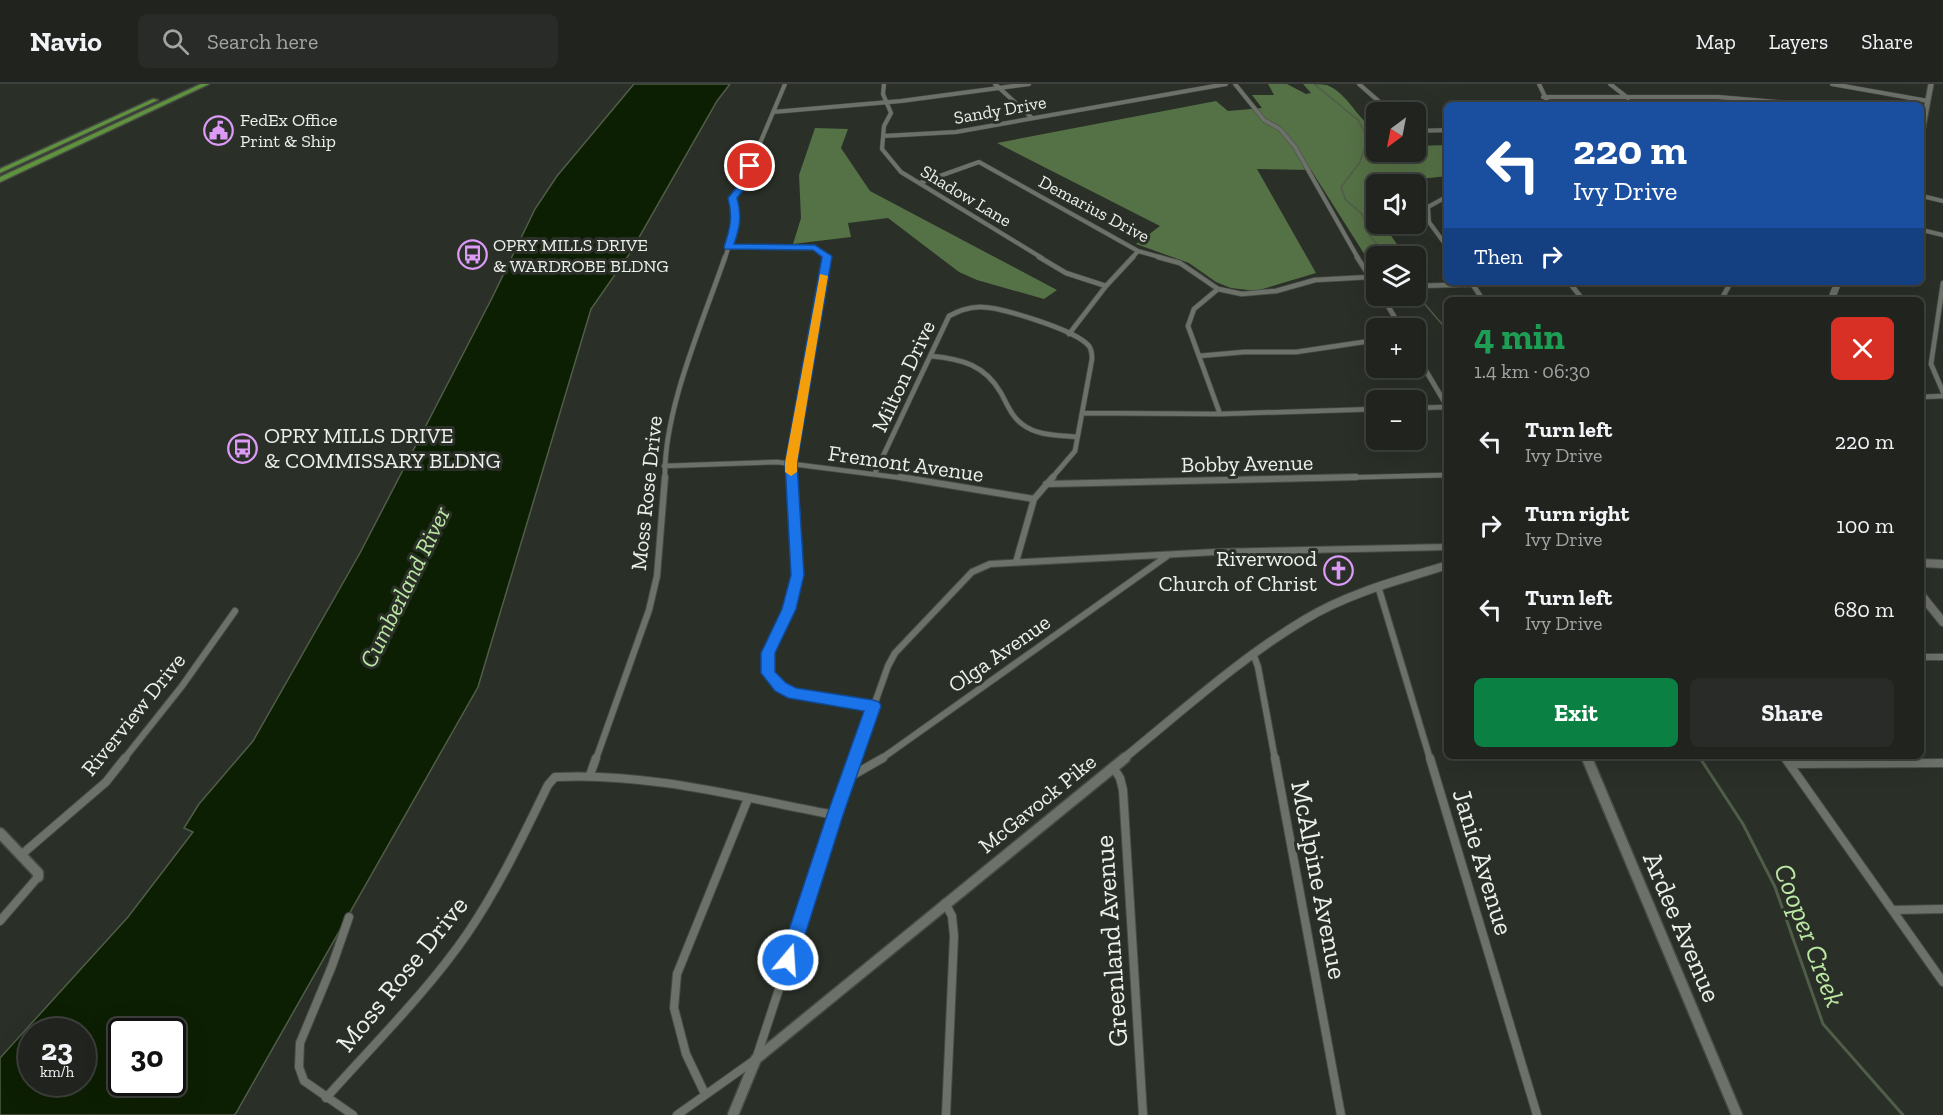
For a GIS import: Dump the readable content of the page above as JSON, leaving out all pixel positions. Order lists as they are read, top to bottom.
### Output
{
  "streets": {
    "street": [
      "Sandy Drive",
      "Shadow Lane",
      "Demarius Drive",
      "Milton Drive",
      "Fremont Avenue",
      "Bobby Avenue",
      "Moss Rose Drive",
      "Olga Avenue",
      "Riverview Drive",
      "McGavock Pike",
      "Janie Avenue",
      "McAlpine Avenue",
      "Ardee Avenue",
      "Greenland Avenue"
    ]
  },
  "crossings": [
    ["Sandy Drive", "Shadow Lane"],
    ["Shadow Lane", "Demarius Drive"],
    ["Milton Drive", "Fremont Avenue"],
    ["Milton Drive", "Bobby Avenue"],
    ["Fremont Avenue", "Moss Rose Drive"],
    ["McGavock Pike", "Janie Avenue"],
    ["McGavock Pike", "McAlpine Avenue"],
    ["McGavock Pike", "Greenland Avenue"]
  ],
  "water": ["Cumberland River", "Cooper Creek"],
  "places": {
    "public building": ["FedEx Office Print & Ship"],
    "bus stop": ["OPRY MILLS DRIVE & WARDROBE BLDNG", "OPRY MILLS DRIVE & COMMISSARY BLDNG"],
    "church": ["Riverwood Church of Christ"]
  },
  "north": "bottom left",
  "page": {
    "header": "Navio",
    "search": "Search here",
    "nav": ["Map", "Layers", "Share"],
    "map_buttons": ["+", "−"],
    "turn": ["220 m", "Ivy Drive"],
    "then": "Then",
    "heading": ["4 min", "1.4 km · 06:30"],
    "list": [
      {
        "name": "Turn left",
        "note": "Ivy Drive",
        "value": "220 m"
      },
      {
        "name": "Turn right",
        "note": "Ivy Drive",
        "value": "100 m"
      },
      {
        "name": "Turn left",
        "note": "Ivy Drive",
        "value": "680 m"
      }
    ],
    "buttons": ["Exit", "Share"],
    "speed": "23 km/h",
    "limit": "30"
  }
}
